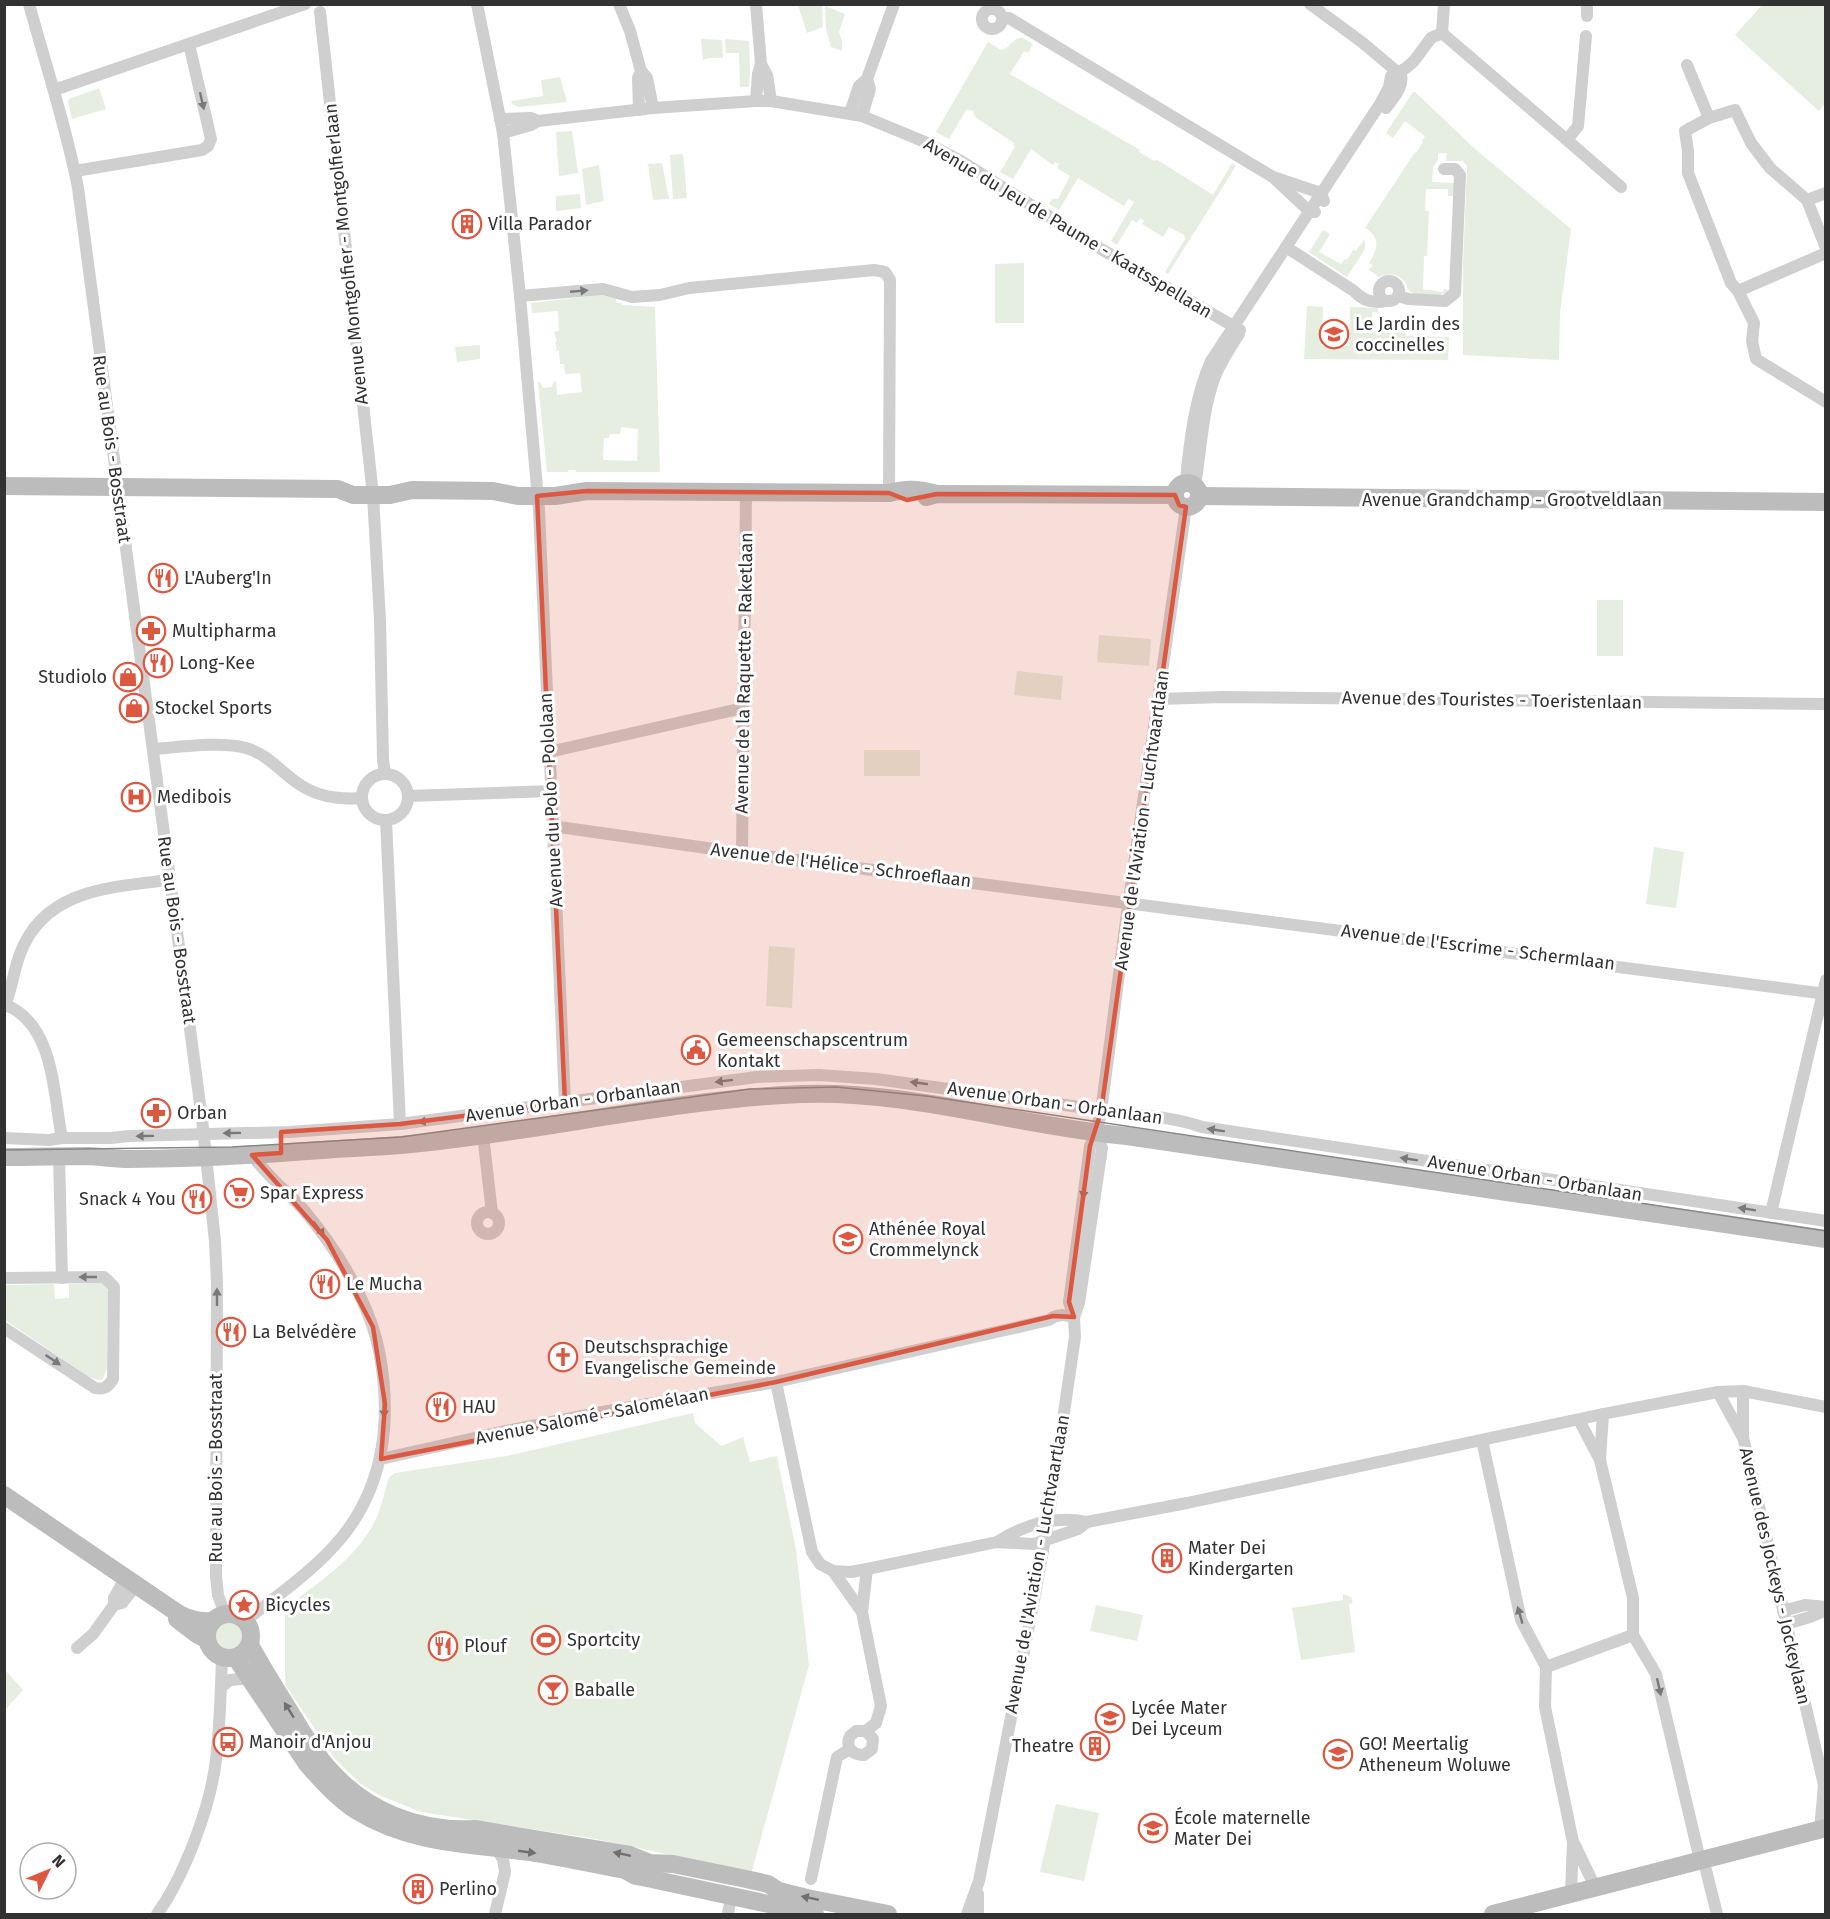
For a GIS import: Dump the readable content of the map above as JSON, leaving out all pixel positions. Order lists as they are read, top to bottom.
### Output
{
  "streets": {
    "street": [
      "Avenue du Jeu de Paume - Kaatsspellaan",
      "Avenue Montgolfier - Montgolfierlaan",
      "Rue au Bois - Bosstraat",
      "Avenue Grandchamp - Grootveldlaan",
      "Avenue de la Raquette - Raketlaan",
      "Avenue des Touristes - Toeristenlaan",
      "Avenue du Polo - Pololaan",
      "Avenue de l'Aviation - Luchtvaartlaan",
      "Avenue de l'Hélice - Schroeflaan",
      "Avenue de l'Escrime - Schermlaan",
      "Avenue Orban - Orbanlaan",
      "Avenue Salomé - Salomélaan",
      "Avenue des Jockeys - Jockeylaan"
    ]
  },
  "crossings": [
    ["Avenue du Jeu de Paume - Kaatsspellaan", "Avenue du Polo - Pololaan"],
    ["Avenue du Jeu de Paume - Kaatsspellaan", "Avenue de l'Aviation - Luchtvaartlaan"],
    ["Avenue Montgolfier - Montgolfierlaan", "Avenue Grandchamp - Grootveldlaan"],
    ["Rue au Bois - Bosstraat", "Avenue Grandchamp - Grootveldlaan"],
    ["Rue au Bois - Bosstraat", "Avenue Orban - Orbanlaan"],
    ["Avenue Grandchamp - Grootveldlaan", "Avenue de la Raquette - Raketlaan"],
    ["Avenue Grandchamp - Grootveldlaan", "Avenue du Polo - Pololaan"],
    ["Avenue Grandchamp - Grootveldlaan", "Avenue de l'Aviation - Luchtvaartlaan"],
    ["Avenue de la Raquette - Raketlaan", "Avenue de l'Hélice - Schroeflaan"],
    ["Avenue des Touristes - Toeristenlaan", "Avenue de l'Aviation - Luchtvaartlaan"],
    ["Avenue du Polo - Pololaan", "Avenue de l'Hélice - Schroeflaan"],
    ["Avenue du Polo - Pololaan", "Avenue Orban - Orbanlaan"],
    ["Avenue de l'Aviation - Luchtvaartlaan", "Avenue de l'Hélice - Schroeflaan"],
    ["Avenue de l'Aviation - Luchtvaartlaan", "Avenue de l'Escrime - Schermlaan"],
    ["Avenue de l'Aviation - Luchtvaartlaan", "Avenue Orban - Orbanlaan"],
    ["Avenue de l'Aviation - Luchtvaartlaan", "Avenue Salomé - Salomélaan"],
    ["Avenue de l'Hélice - Schroeflaan", "Avenue de l'Escrime - Schermlaan"]
  ],
  "places": {
    "building": [
      "Villa Parador",
      "Mater Dei Kindergarten",
      "Theatre",
      "Perlino"
    ],
    "school or university": [
      "Le Jardin des coccinelles",
      "Athénée Royal Crommelynck",
      "Lycée Mater Dei Lyceum",
      "GO! Meertalig Atheneum Woluwe",
      "École maternelle Mater Dei"
    ],
    "restaurant": [
      "L'Auberg'In",
      "Long-Kee",
      "Snack 4 You",
      "Le Mucha",
      "La Belvédère",
      "HAU",
      "Plouf"
    ],
    "pharmacy": ["Multipharma", "Orban"],
    "shop": ["Studiolo", "Stockel Sports"],
    "hospital": ["Medibois"],
    "public building": ["Gemeenschapscentrum Kontakt"],
    "supermarket": ["Spar Express"],
    "church": ["Deutschsprachige Evangelische Gemeinde"],
    "place": ["Bicycles"],
    "sports": ["Sportcity"],
    "bar": ["Baballe"],
    "bus stop": ["Manoir d'Anjou"]
  },
  "north": "top right"
}
